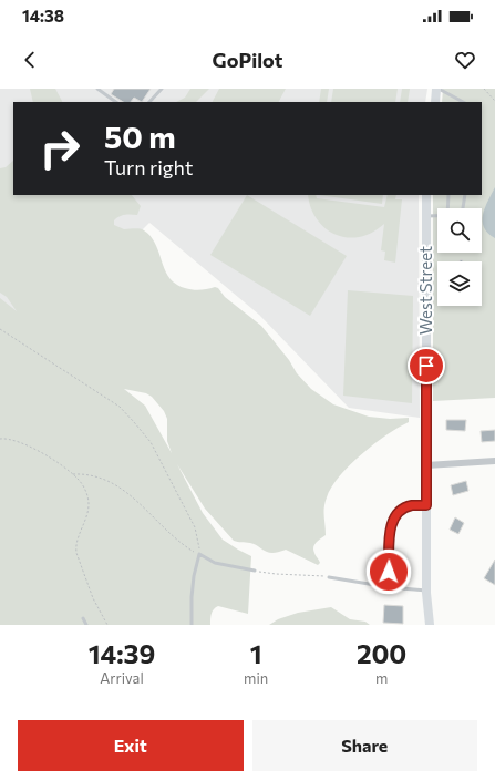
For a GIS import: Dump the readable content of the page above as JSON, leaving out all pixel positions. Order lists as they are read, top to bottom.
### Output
{
  "streets": {
    "street": ["West Street"]
  },
  "page": {
    "status": "14:38",
    "header": "GoPilot",
    "turn": ["50 m", "Turn right"],
    "eta": [
      "14:39",
      "Arrival",
      "1",
      "min",
      "200",
      "m"
    ],
    "buttons": ["Exit", "Share"]
  }
}
